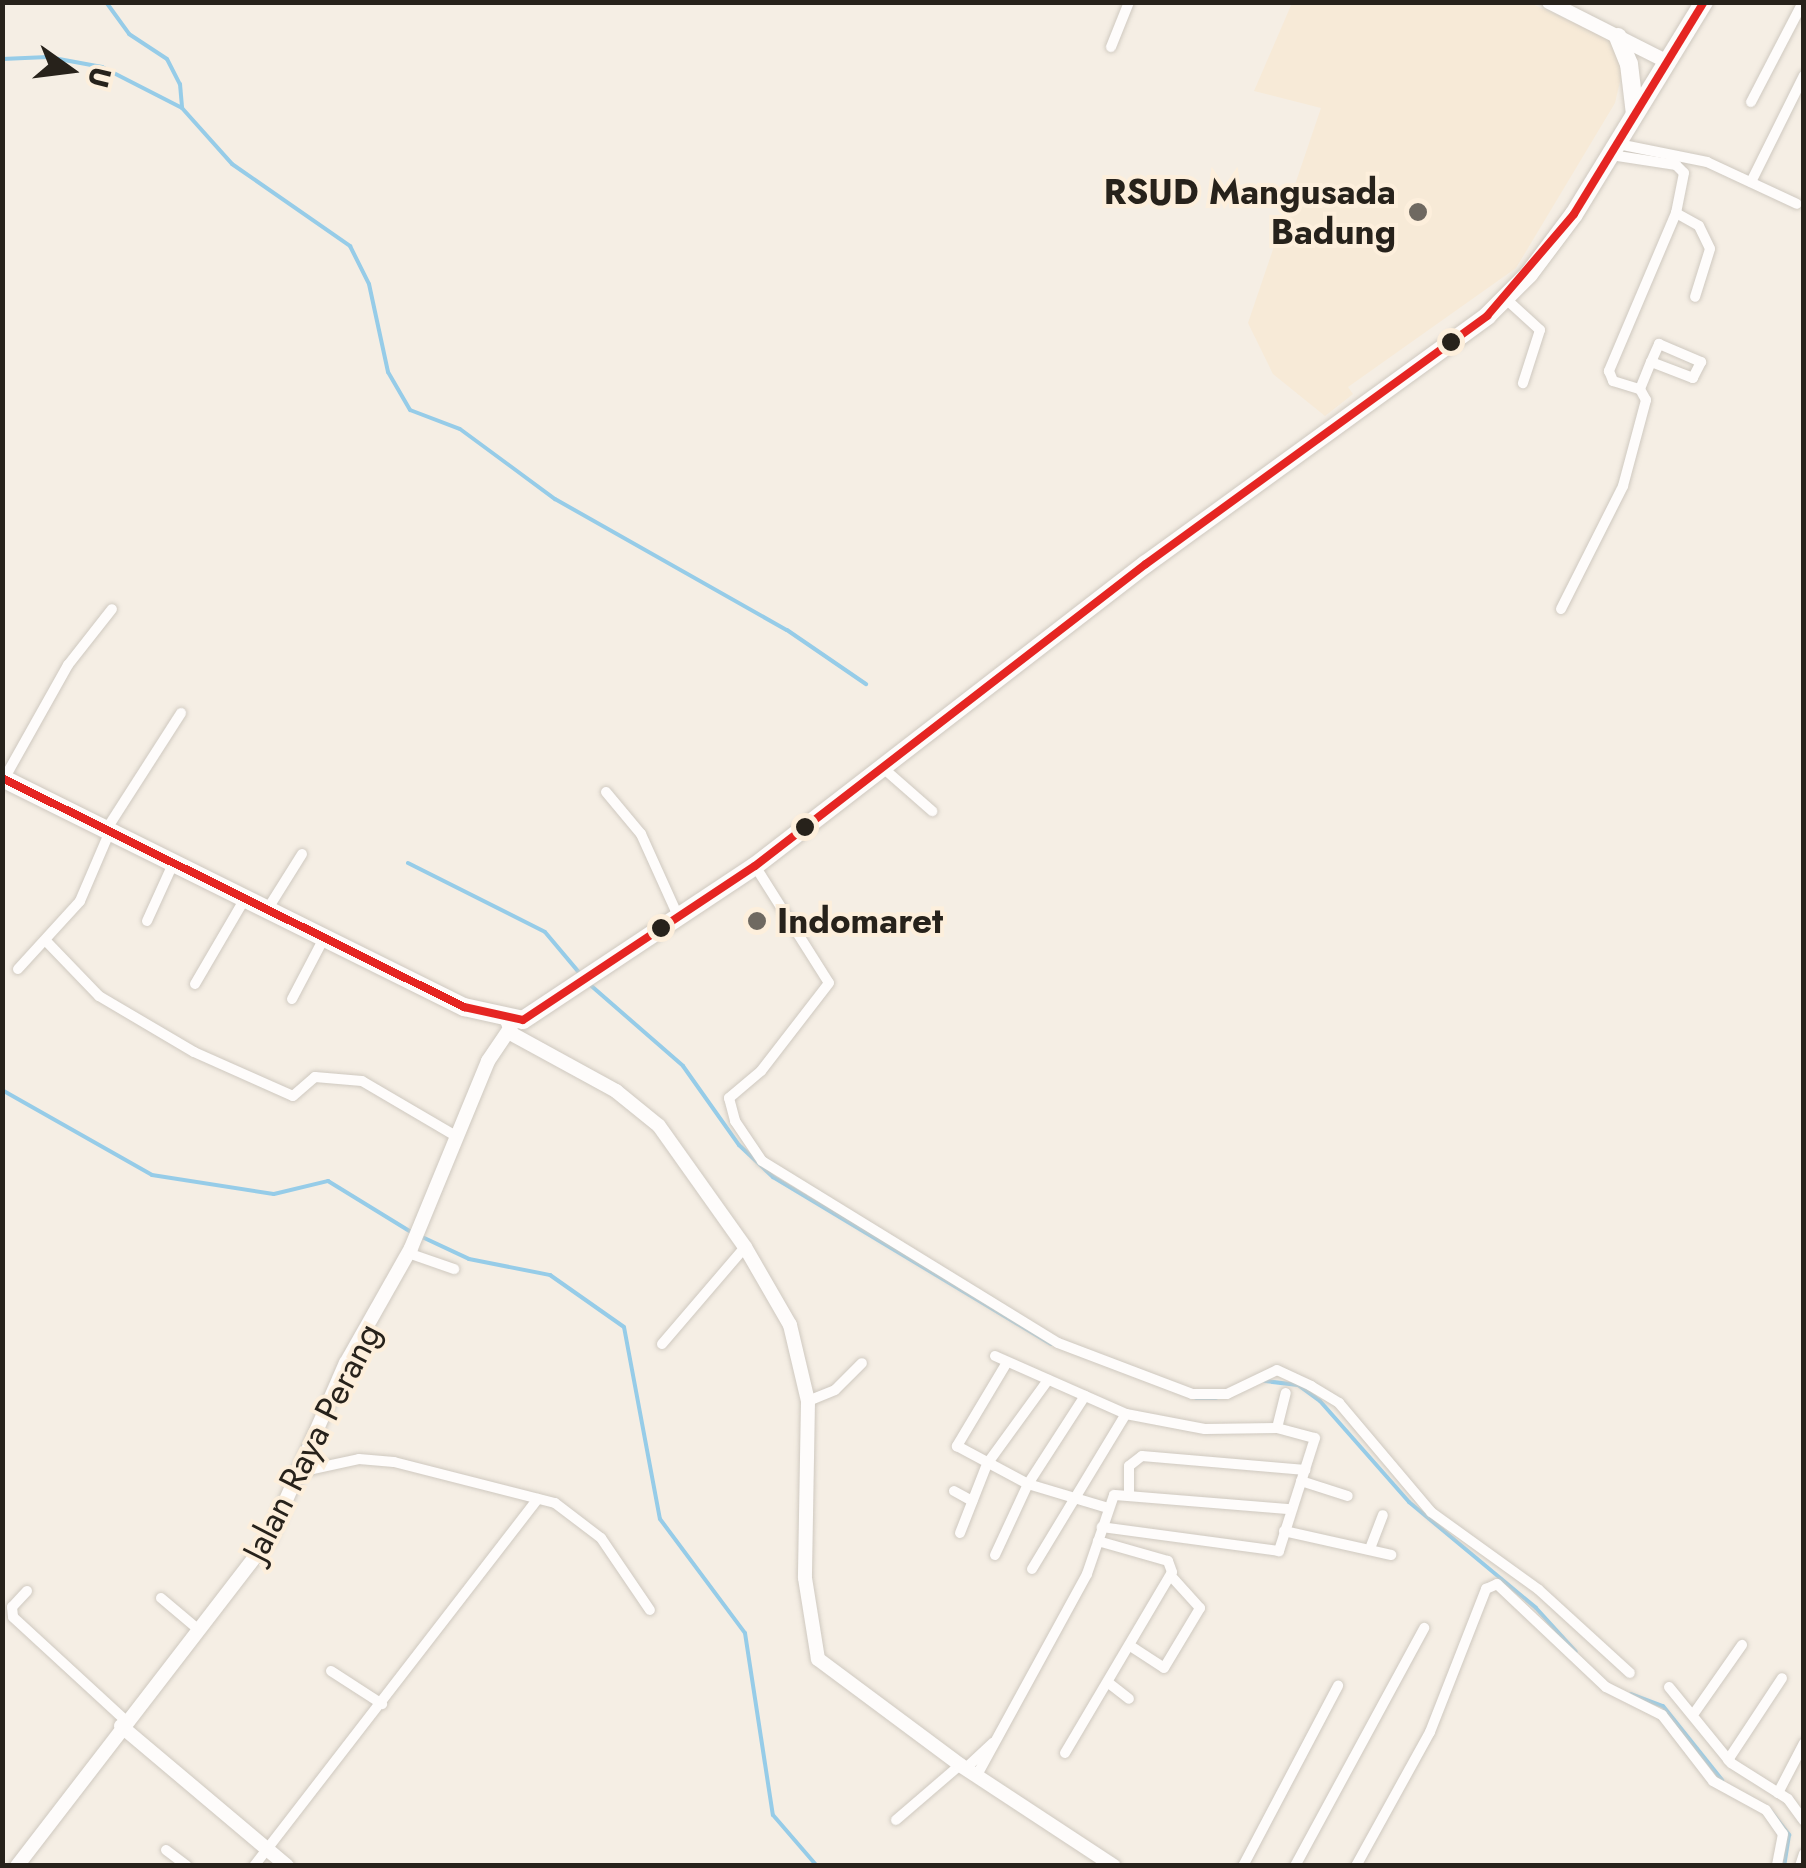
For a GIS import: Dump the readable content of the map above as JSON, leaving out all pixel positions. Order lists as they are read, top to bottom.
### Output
{
  "streets": {
    "main road": ["Jalan Raya Perang"]
  },
  "places": ["RSUD Mangusada Badung", "Indomaret"],
  "north": "right"
}
